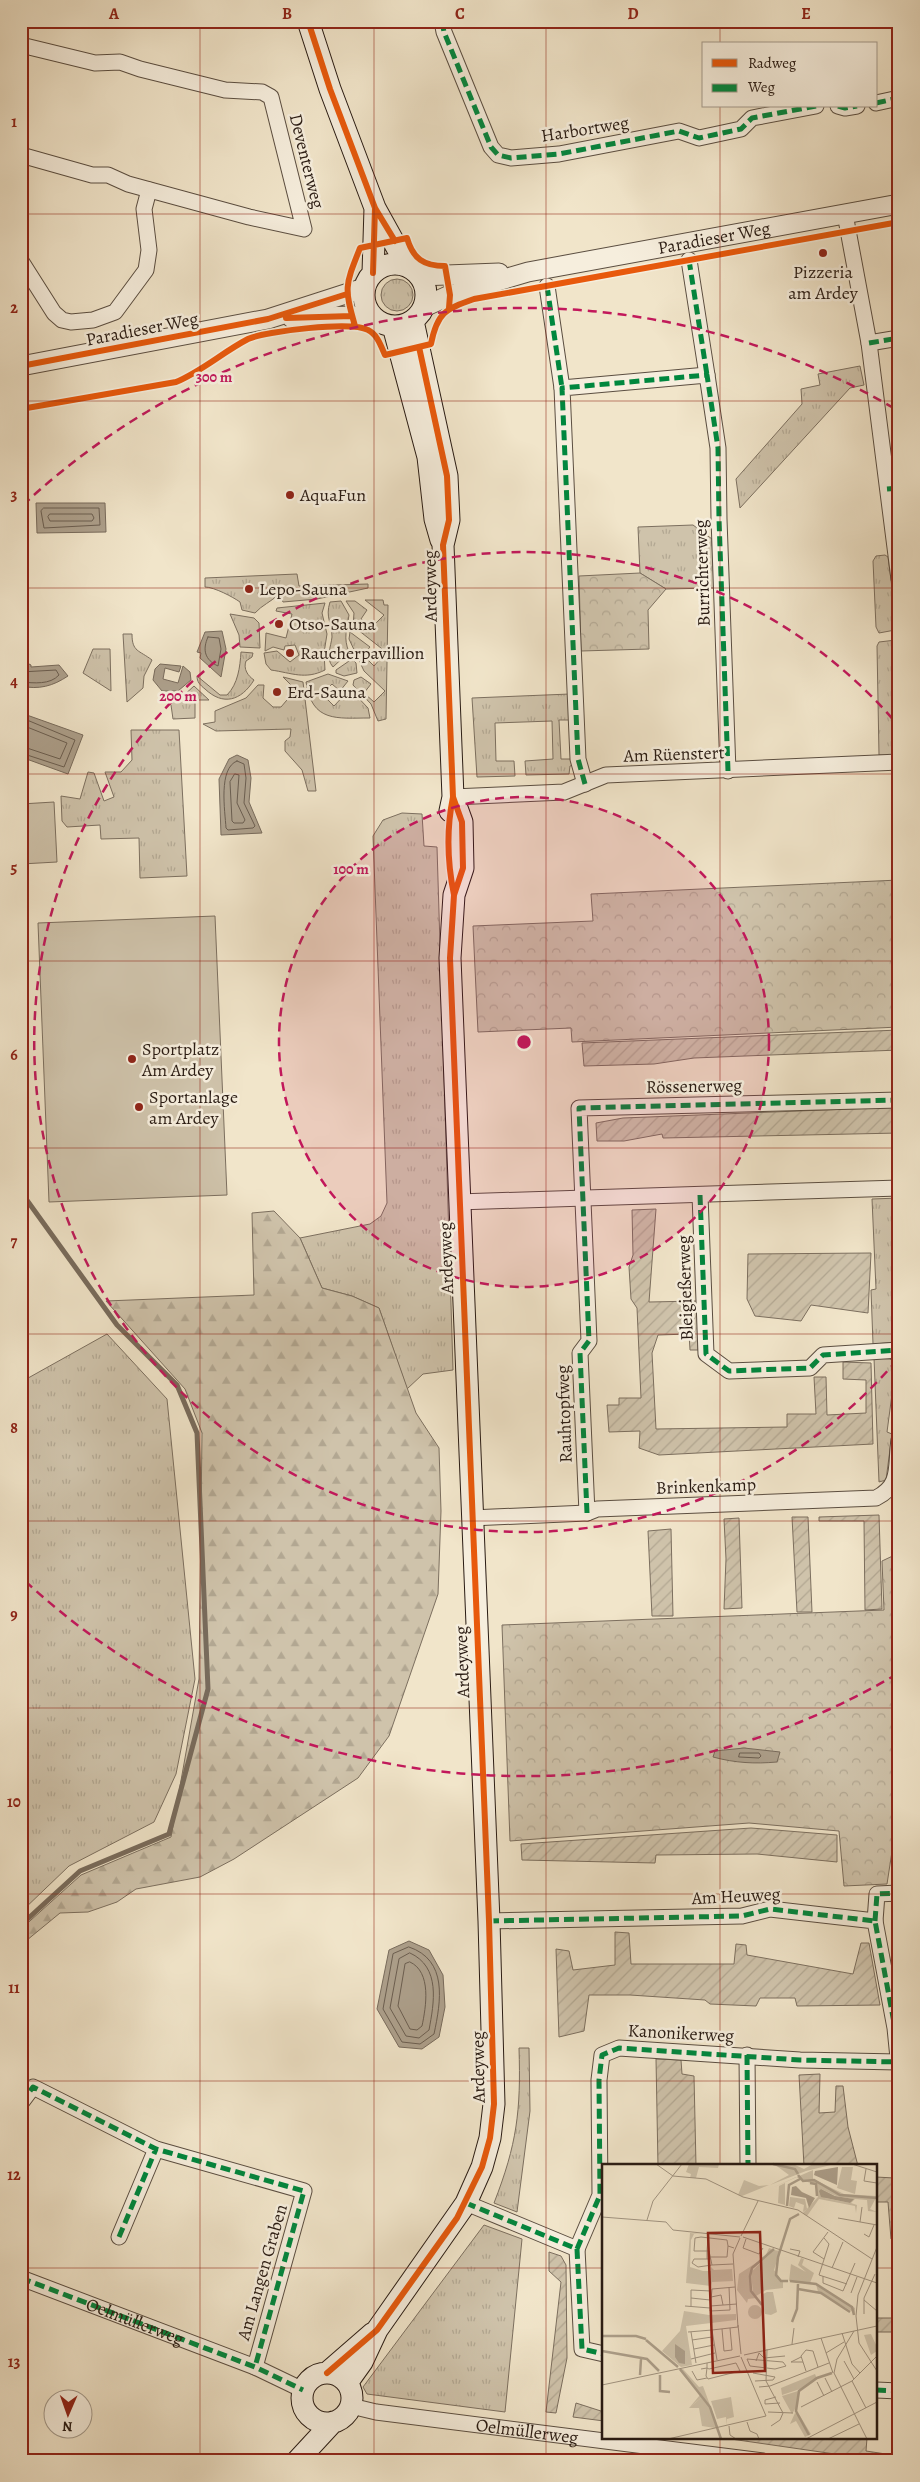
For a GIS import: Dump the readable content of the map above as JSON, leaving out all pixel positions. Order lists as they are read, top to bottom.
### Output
{
  "streets": {
    "main road": ["Paradieser Weg", "Ardeyweg"],
    "street": [
      "Harbortweg",
      "Deventerweg",
      "Burrichterweg",
      "Am Rüenstert",
      "Rössenerweg",
      "Bleigießerweg",
      "Rauhtopfweg",
      "Brinkenkamp",
      "Am Heuweg",
      "Kanonikerweg",
      "Am Langen Graben",
      "Oelmüllerweg"
    ]
  },
  "crossings": [
    ["Paradieser Weg", "Ardeyweg"],
    ["Burrichterweg", "Am Rüenstert"],
    ["Ardeyweg", "Am Rüenstert"],
    ["Ardeyweg", "Brinkenkamp"],
    ["Ardeyweg", "Am Heuweg"],
    ["Ardeyweg", "Oelmüllerweg"],
    ["Rössenerweg", "Rauhtopfweg"],
    ["Rauhtopfweg", "Brinkenkamp"],
    ["Am Langen Graben", "Oelmüllerweg"]
  ],
  "places": [
    "Pizzeria am Ardey",
    "AquaFun",
    "Lepo-Sauna",
    "Otso-Sauna",
    "Raucherpavillion",
    "Erd-Sauna",
    "Sportplatz Am Ardey",
    "Sportanlage am Ardey"
  ],
  "legend": ["Radweg", "Weg"],
  "north": "bottom",
  "grid": {
    "columns": [
      "A",
      "B",
      "C",
      "D",
      "E"
    ],
    "rows": [
      "1",
      "2",
      "3",
      "4",
      "5",
      "6",
      "7",
      "8",
      "9",
      "10",
      "11",
      "12",
      "13"
    ]
  },
  "rings": ["300 m", "200 m", "100 m"]
}
